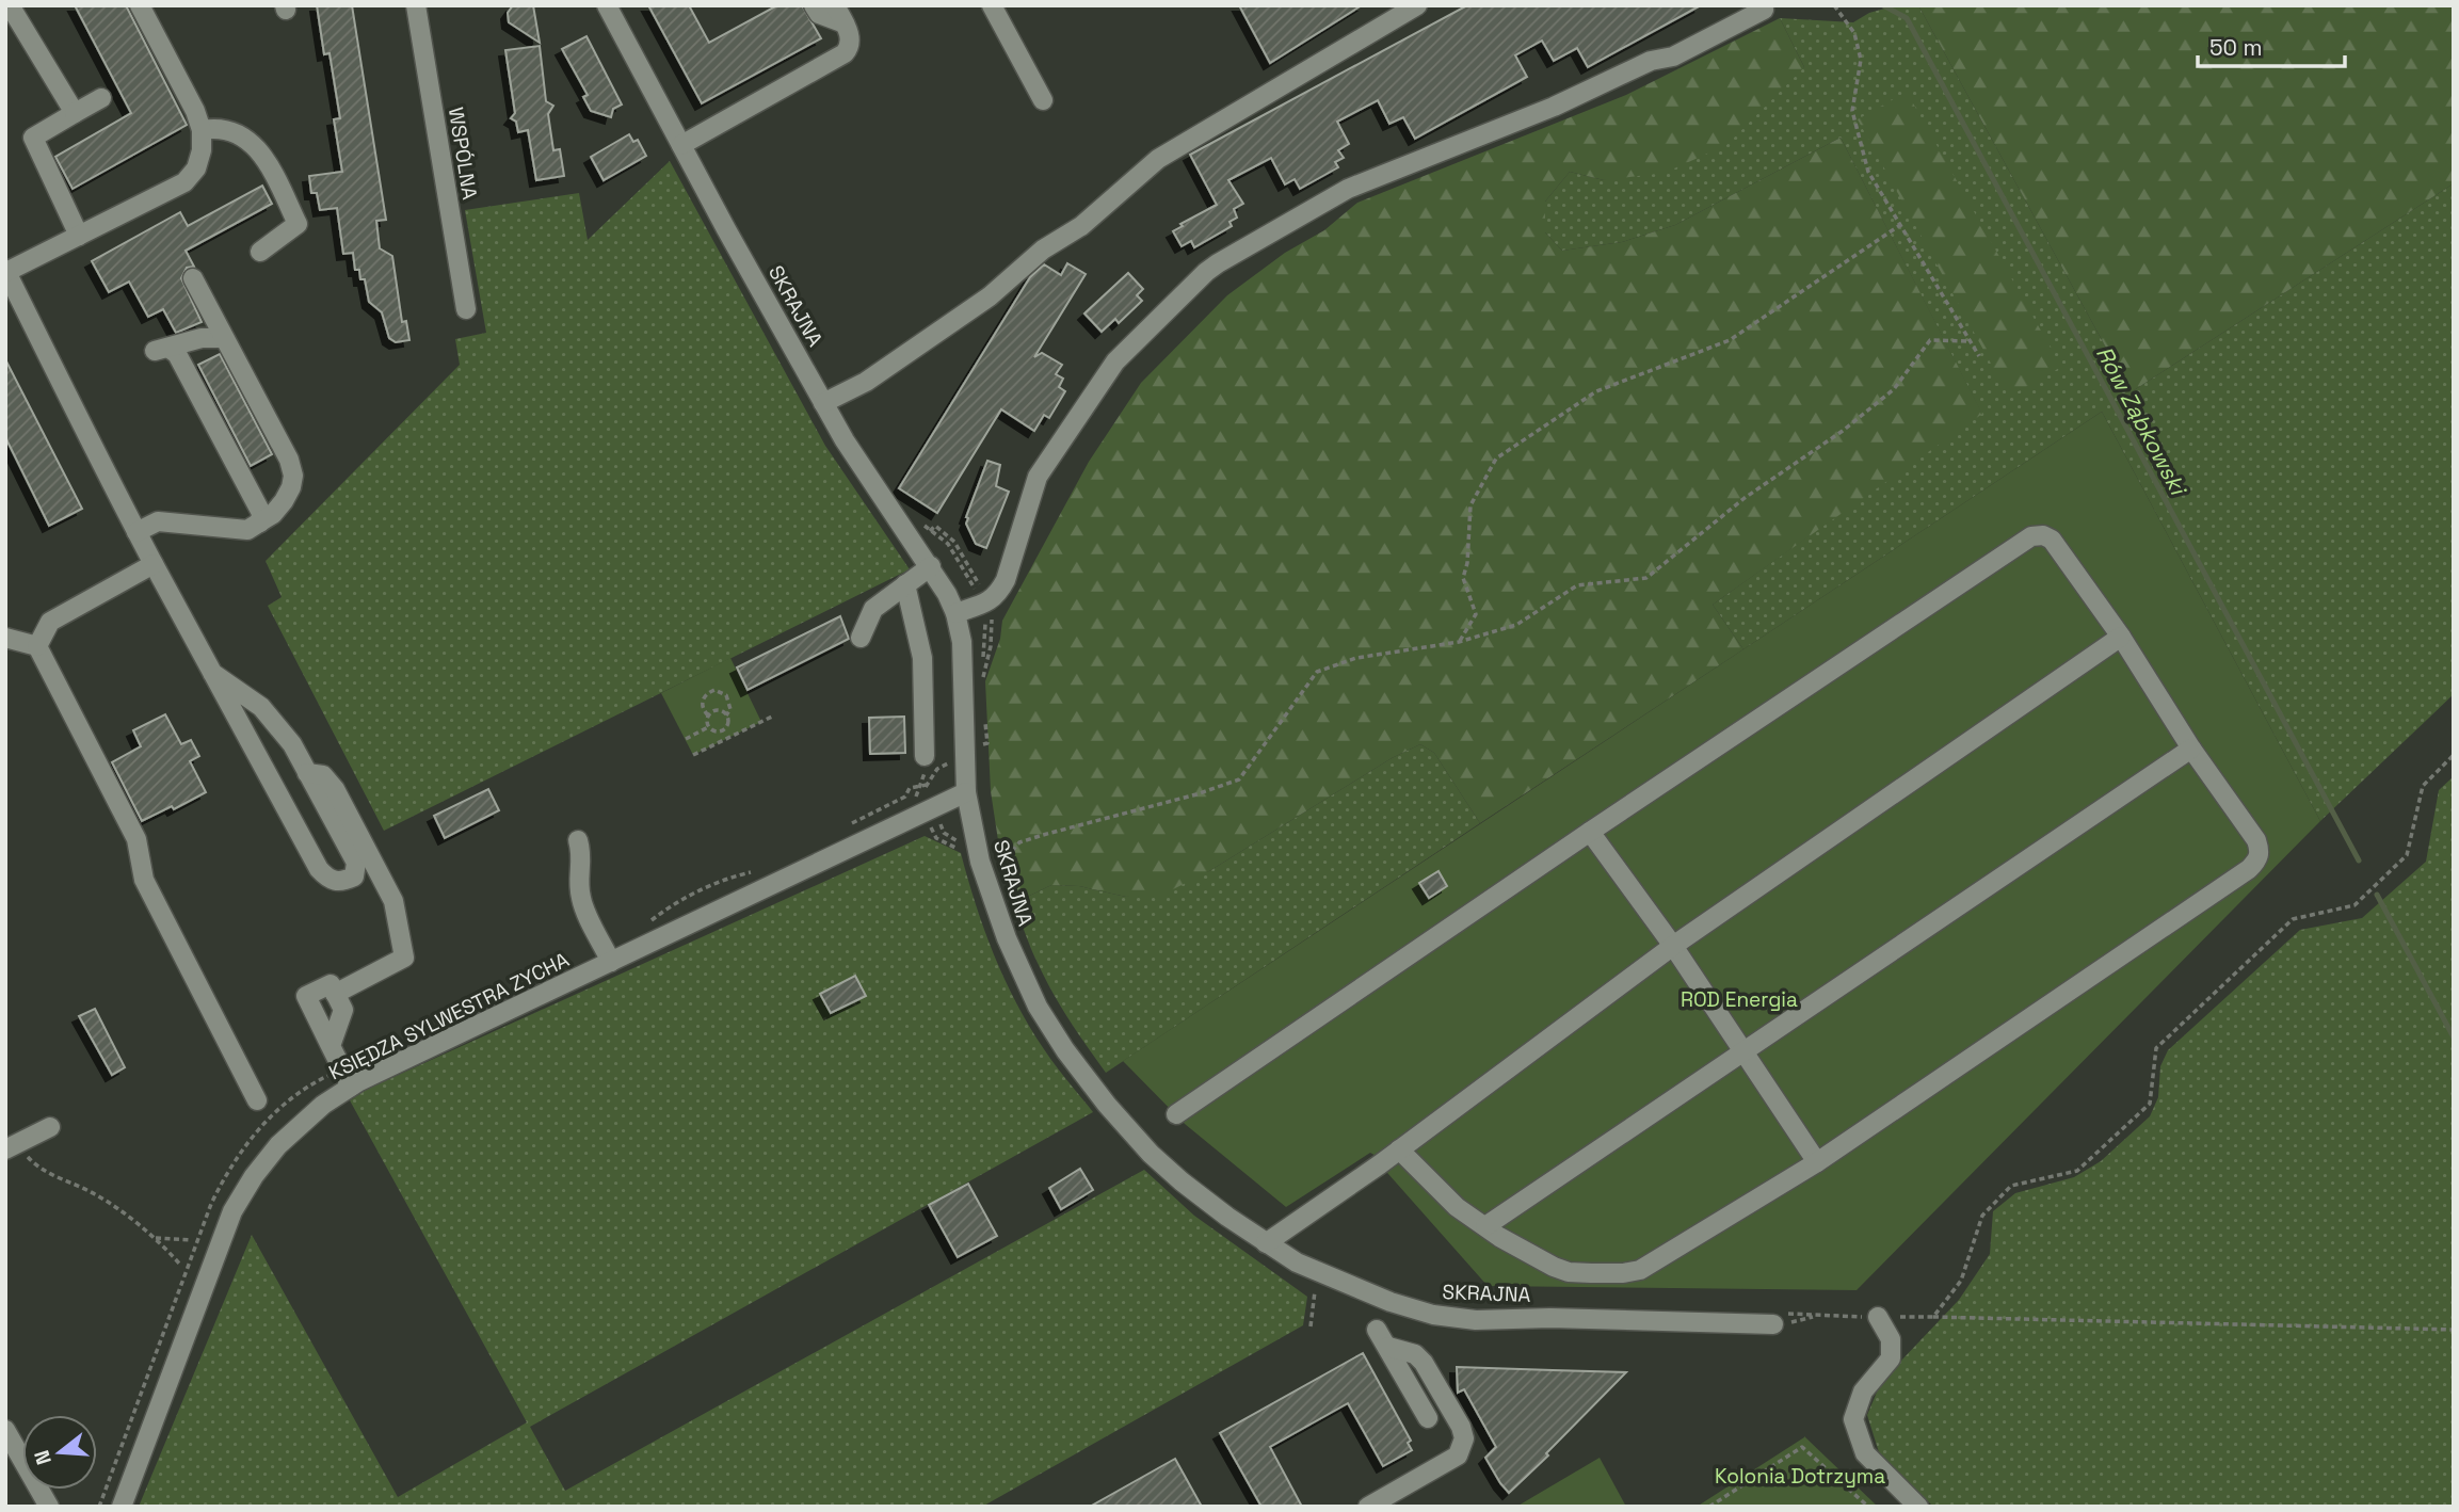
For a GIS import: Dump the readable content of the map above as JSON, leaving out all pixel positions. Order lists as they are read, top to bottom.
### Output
{
  "streets": {
    "street": ["WSPÓLNA", "SKRAJNA", "KSIĘDZA SYLWESTRA ZYCHA"]
  },
  "crossings": [
    ["SKRAJNA", "KSIĘDZA SYLWESTRA ZYCHA"]
  ],
  "water": ["Rów Ząbkowski"],
  "parks": ["ROD Energia", "Kolonia Dotrzyma"],
  "scale_bar": "50 m",
  "north": "left"
}
